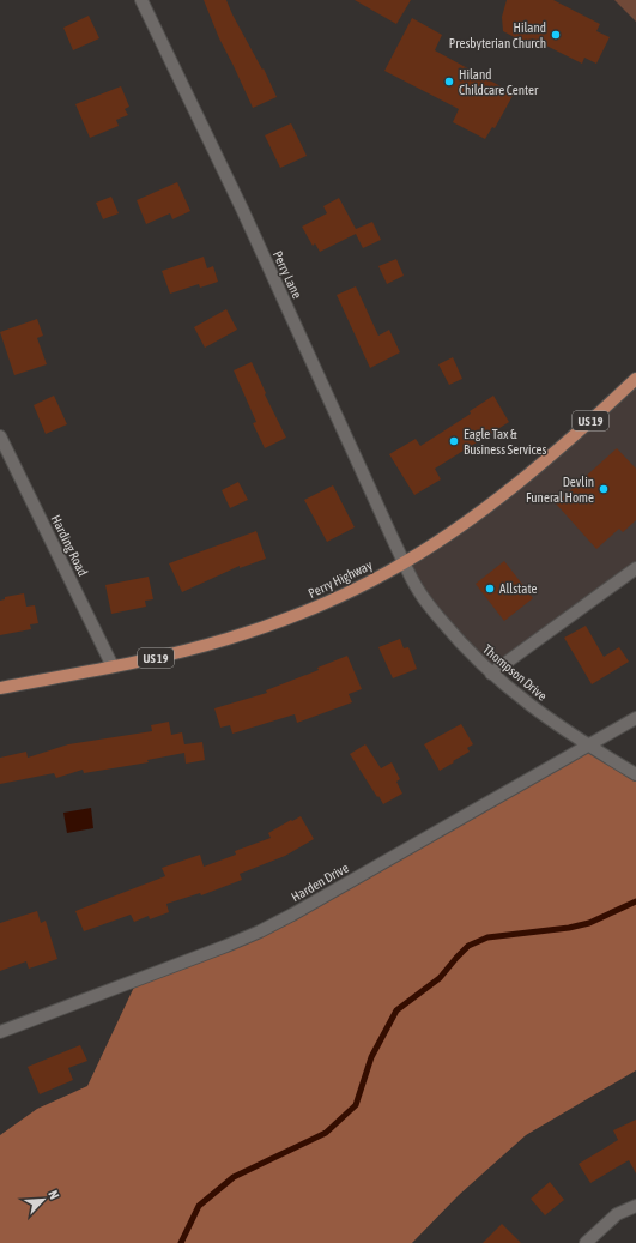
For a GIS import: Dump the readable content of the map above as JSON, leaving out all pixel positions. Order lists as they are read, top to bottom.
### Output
{
  "streets": {
    "main road": ["US 19", "Perry Highway"],
    "street": [
      "Perry Lane",
      "Harding Road",
      "Thompson Drive",
      "Harden Drive"
    ]
  },
  "crossings": [
    ["Perry Lane", "Perry Highway"],
    ["Perry Lane", "Thompson Drive"],
    ["Harding Road", "Perry Highway"],
    ["Perry Highway", "Thompson Drive"],
    ["Thompson Drive", "Harden Drive"]
  ],
  "places": [
    "Hiland Presbyterian Church",
    "Hiland Childcare Center",
    "Eagle Tax & Business Services",
    "Devlin Funeral Home",
    "Allstate"
  ],
  "north": "top right"
}
